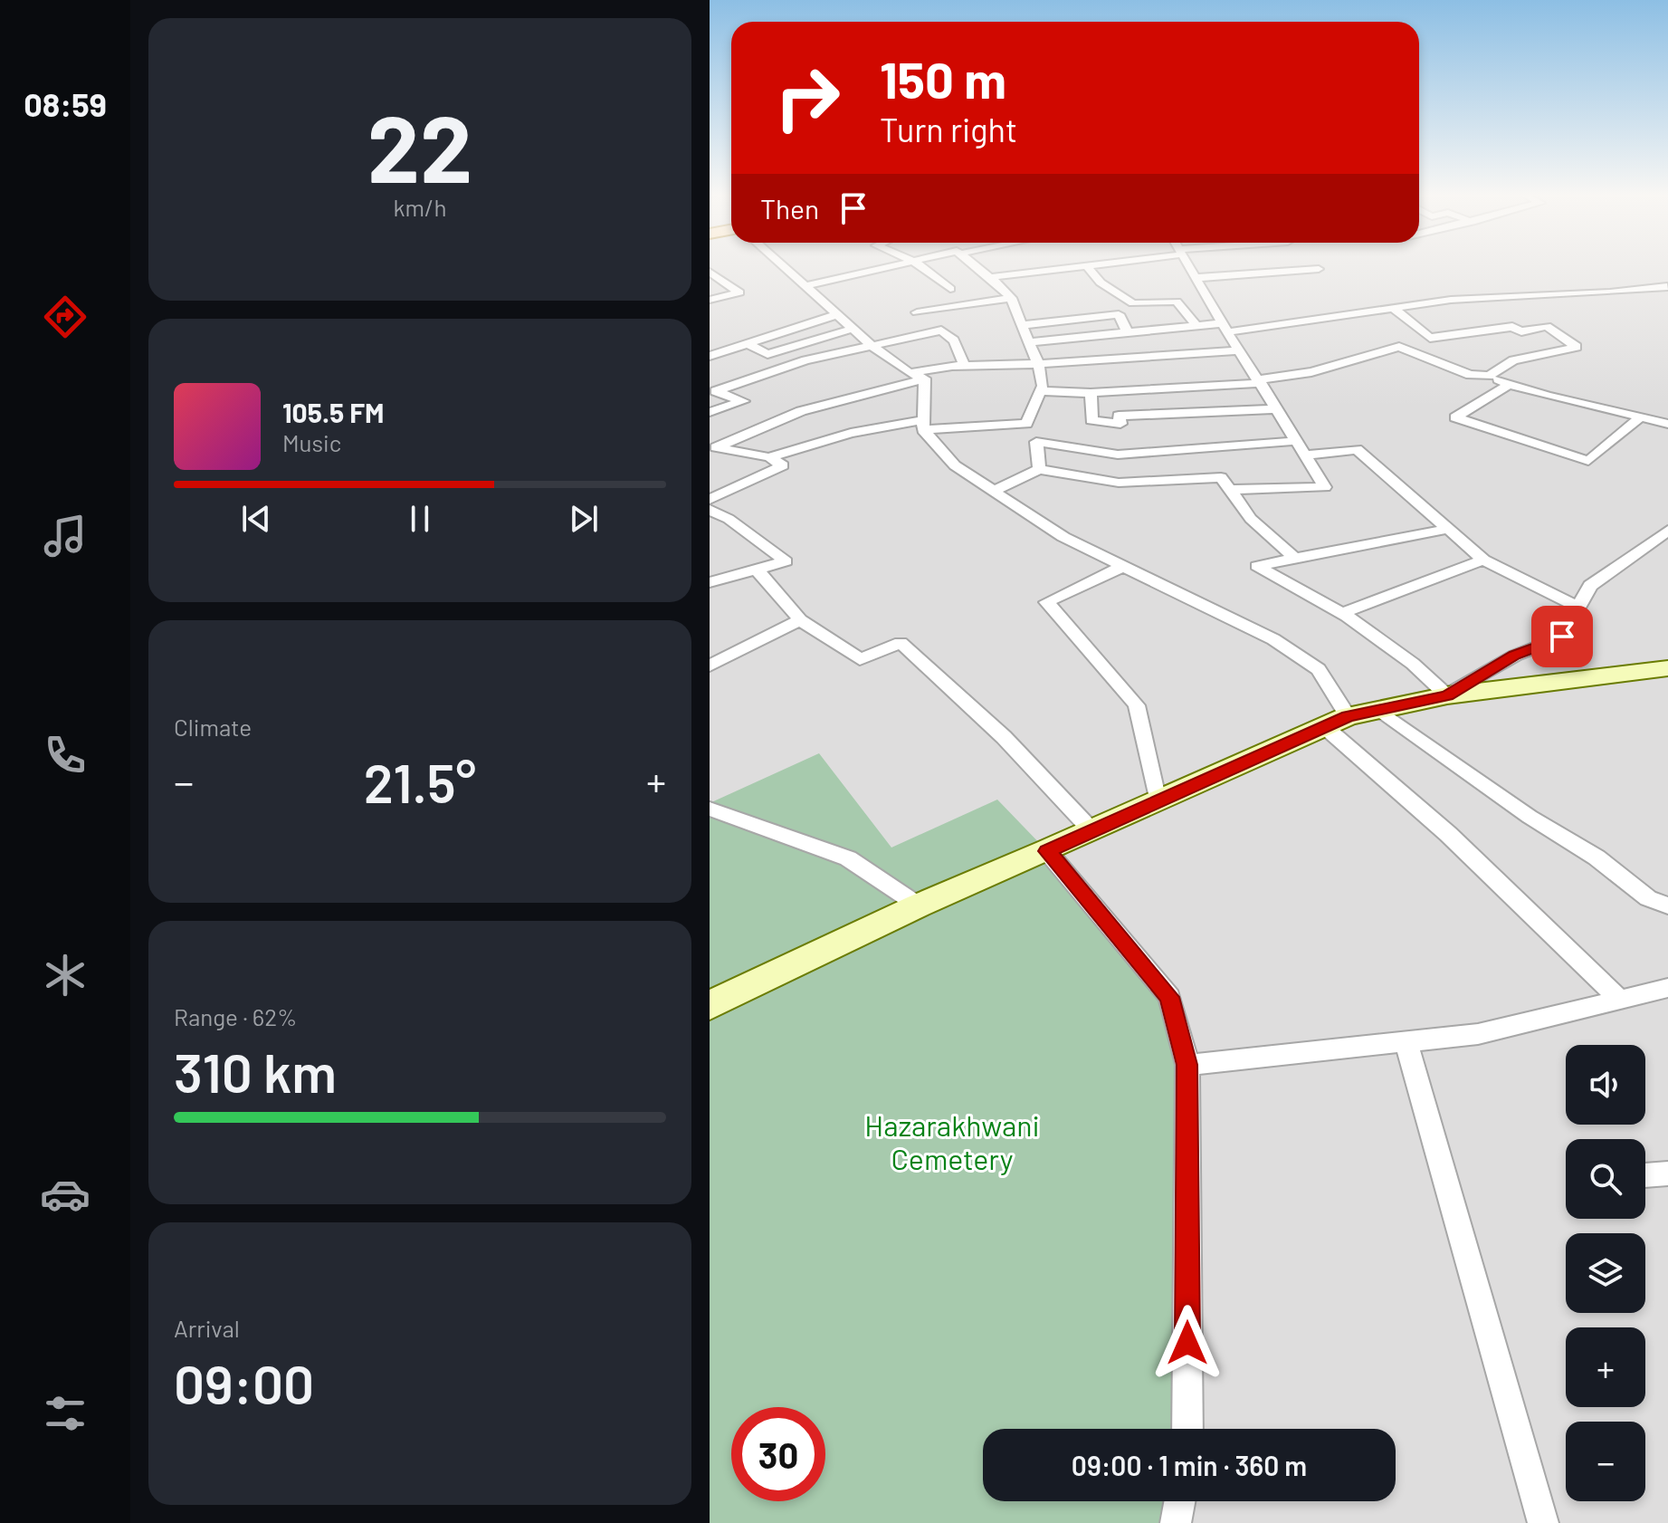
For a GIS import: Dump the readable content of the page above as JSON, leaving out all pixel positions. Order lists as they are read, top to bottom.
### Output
{
  "parks": ["Hazarakhwani Cemetery"],
  "page": {
    "tabs": "08:59",
    "tile": [
      ["22", "km/h"],
      "Climate",
      ["Range · 62%", "310 km"],
      ["Arrival", "09:00"]
    ],
    "turn": ["150 m", "Turn right"],
    "then": "Then",
    "song": ["105.5 FM", "Music"],
    "heat": ["−", "21.5°", "+"],
    "map_buttons": ["+", "−"],
    "limit": "30",
    "trip": "09:00 · 1 min · 360 m"
  }
}
